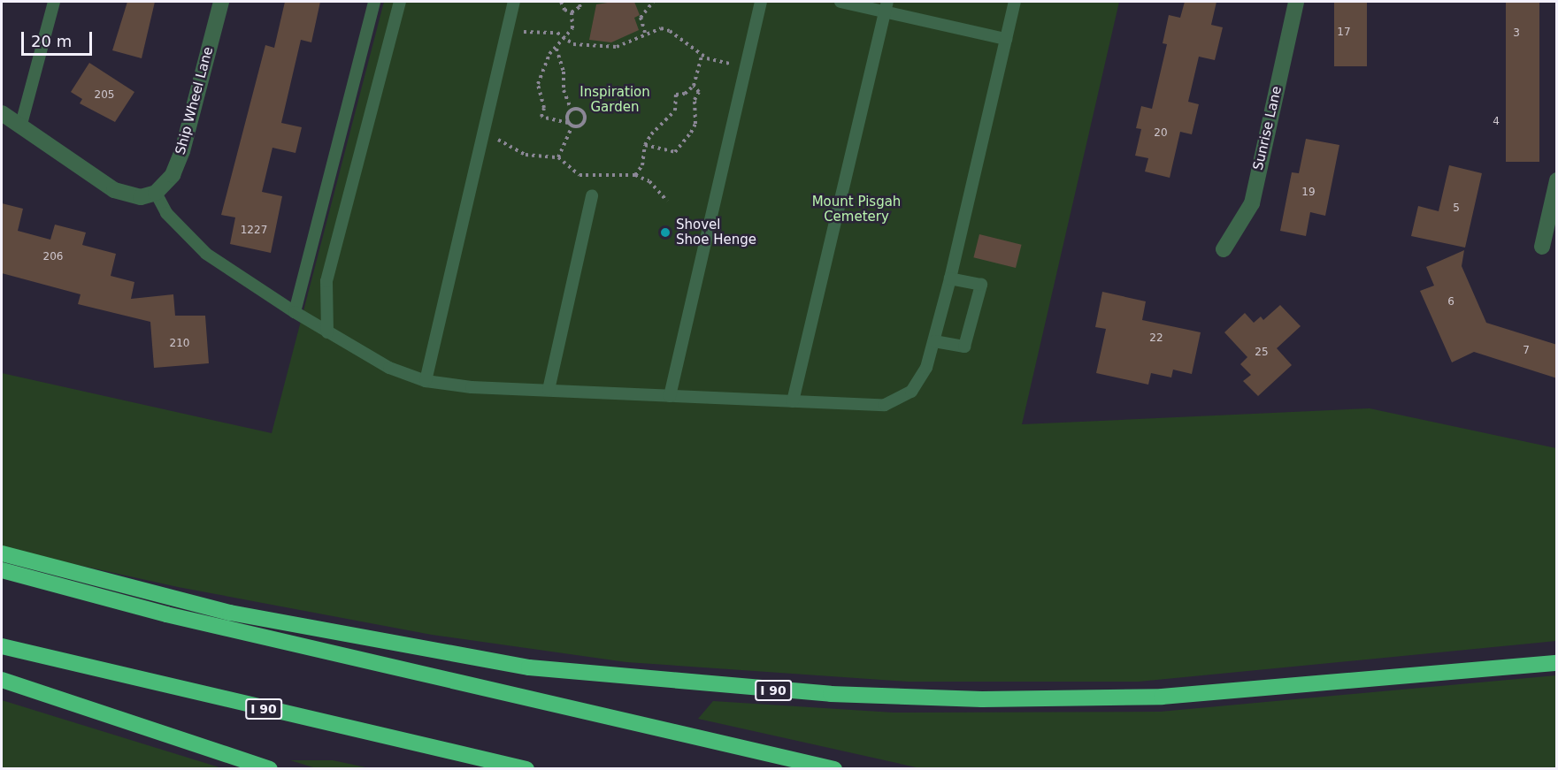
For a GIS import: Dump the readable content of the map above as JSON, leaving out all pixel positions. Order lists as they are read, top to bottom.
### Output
{
  "streets": {
    "highway": ["I 90"],
    "street": ["Ship Wheel Lane", "Sunrise Lane"]
  },
  "parks": ["Inspiration Garden", "Mount Pisgah Cemetery"],
  "places": ["Shovel Shoe Henge"],
  "house_numbers": [
    "17",
    "3",
    "205",
    "4",
    "20",
    "19",
    "5",
    "1227",
    "206",
    "6",
    "22",
    "210",
    "7",
    "25"
  ],
  "scale_bar": "20 m"
}
